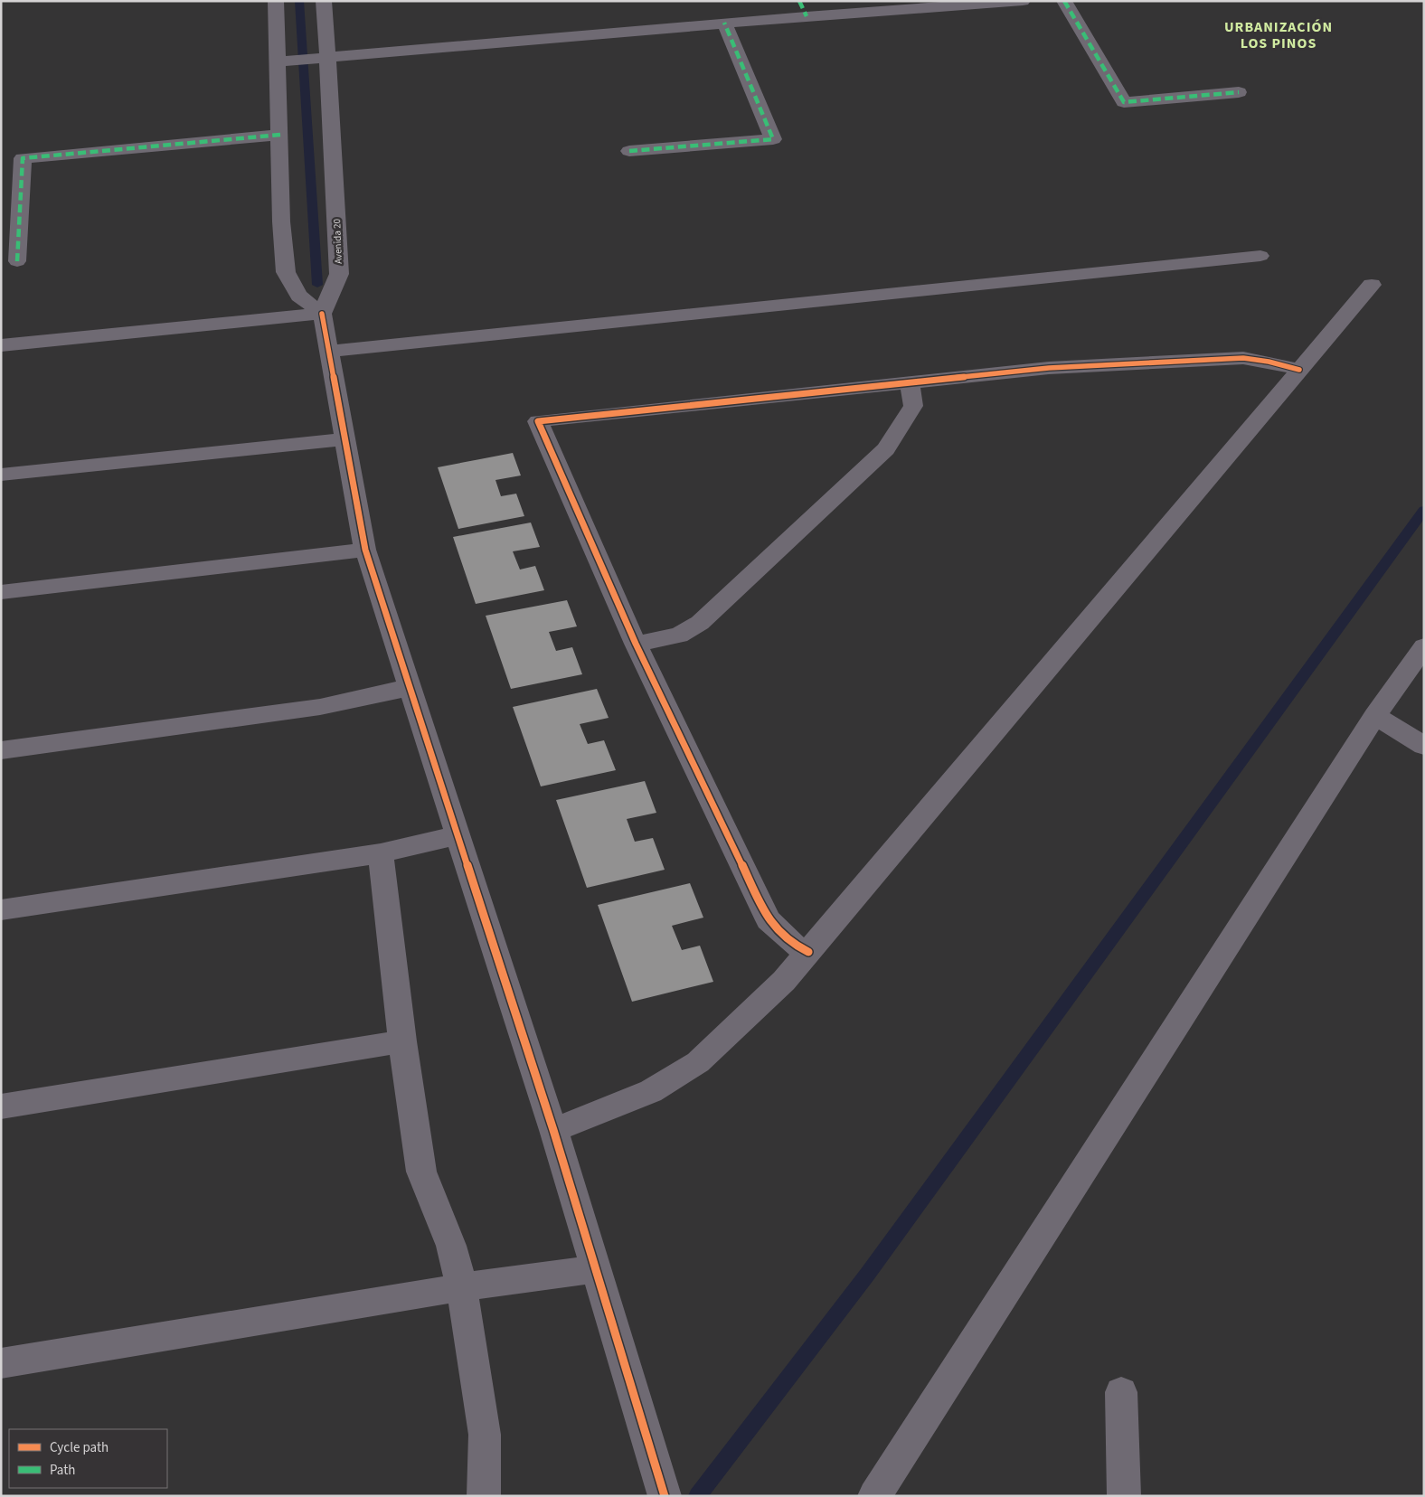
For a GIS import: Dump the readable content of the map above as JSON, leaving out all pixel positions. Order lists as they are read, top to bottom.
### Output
{
  "streets": {
    "street": ["Avenida 20"]
  },
  "districts": ["URBANIZACIÓN LOS PINOS"],
  "legend": ["Cycle path", "Path"]
}
